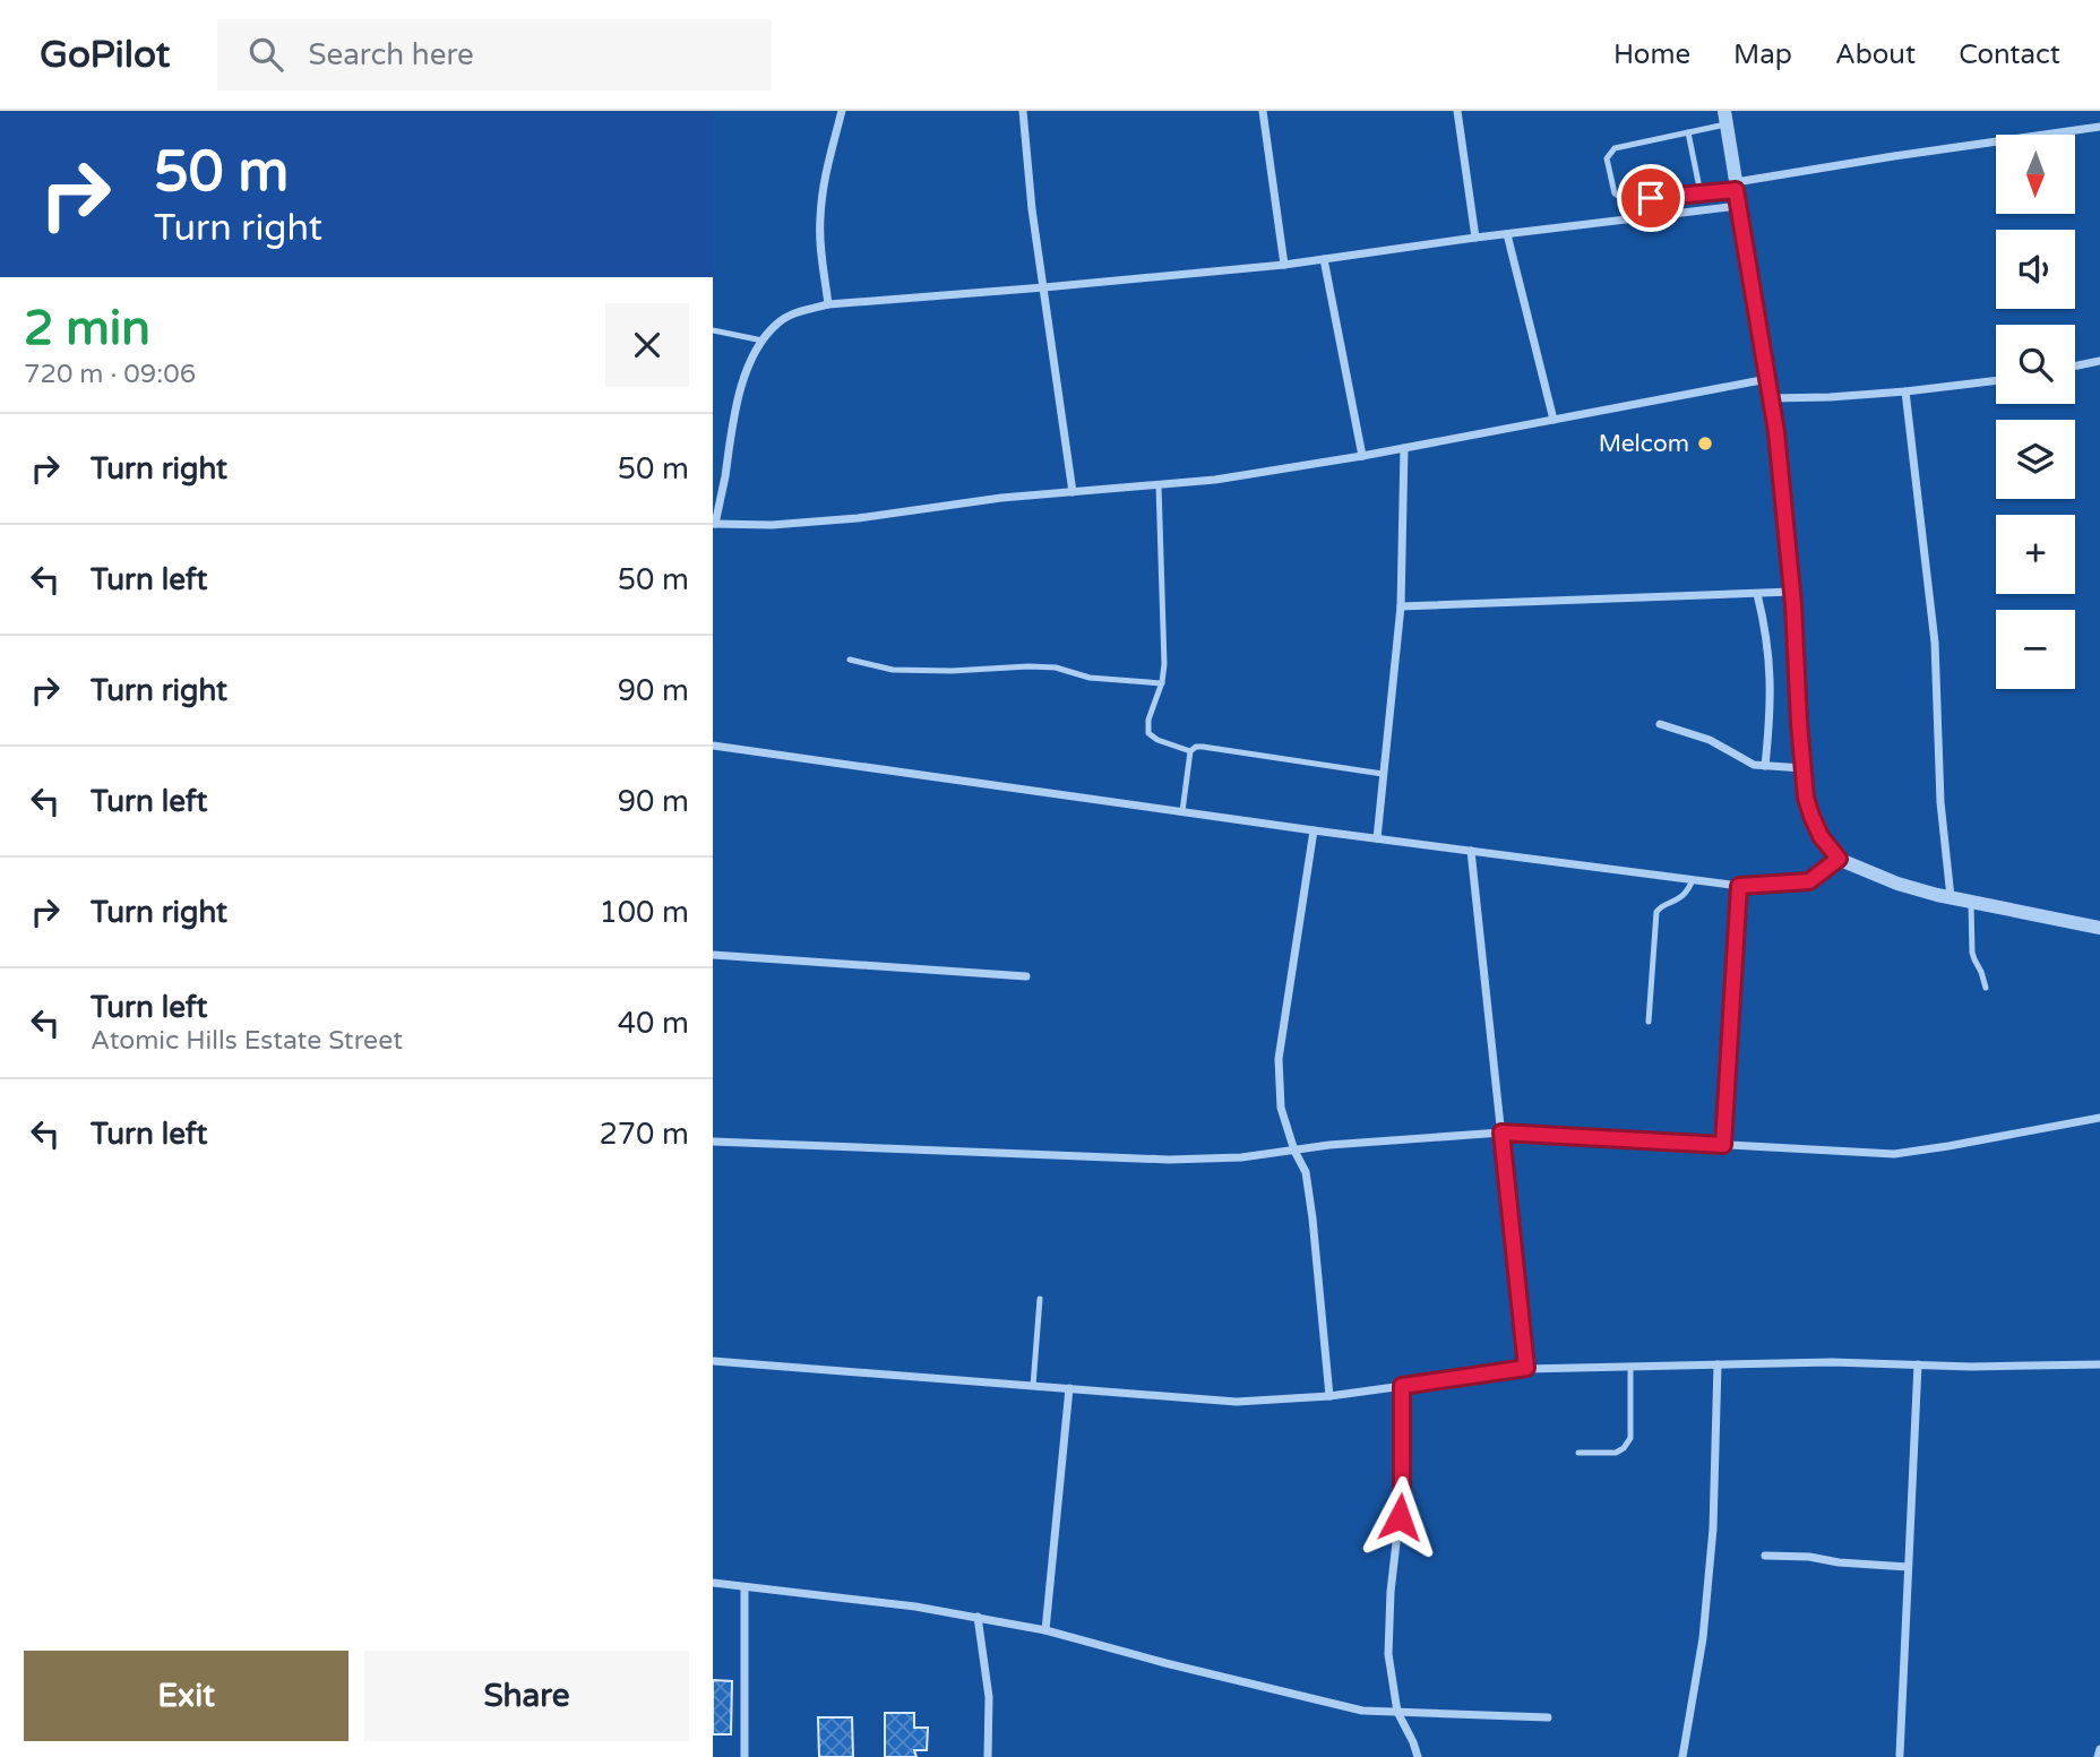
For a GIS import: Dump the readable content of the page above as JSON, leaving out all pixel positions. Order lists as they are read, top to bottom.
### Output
{
  "places": ["Melcom"],
  "north": "bottom",
  "page": {
    "header": "GoPilot",
    "search": "Search here",
    "nav": [
      "Home",
      "Map",
      "About",
      "Contact"
    ],
    "turn": ["50 m", "Turn right"],
    "map_buttons": ["+", "−"],
    "heading": ["2 min", "720 m · 09:06"],
    "list": [
      {
        "name": "Turn right",
        "value": "50 m"
      },
      {
        "name": "Turn left",
        "value": "50 m"
      },
      {
        "name": "Turn right",
        "value": "90 m"
      },
      {
        "name": "Turn left",
        "value": "90 m"
      },
      {
        "name": "Turn right",
        "value": "100 m"
      },
      {
        "name": "Turn left",
        "note": "Atomic Hills Estate Street",
        "value": "40 m"
      },
      {
        "name": "Turn left",
        "value": "270 m"
      }
    ],
    "buttons": ["Exit", "Share"]
  }
}
